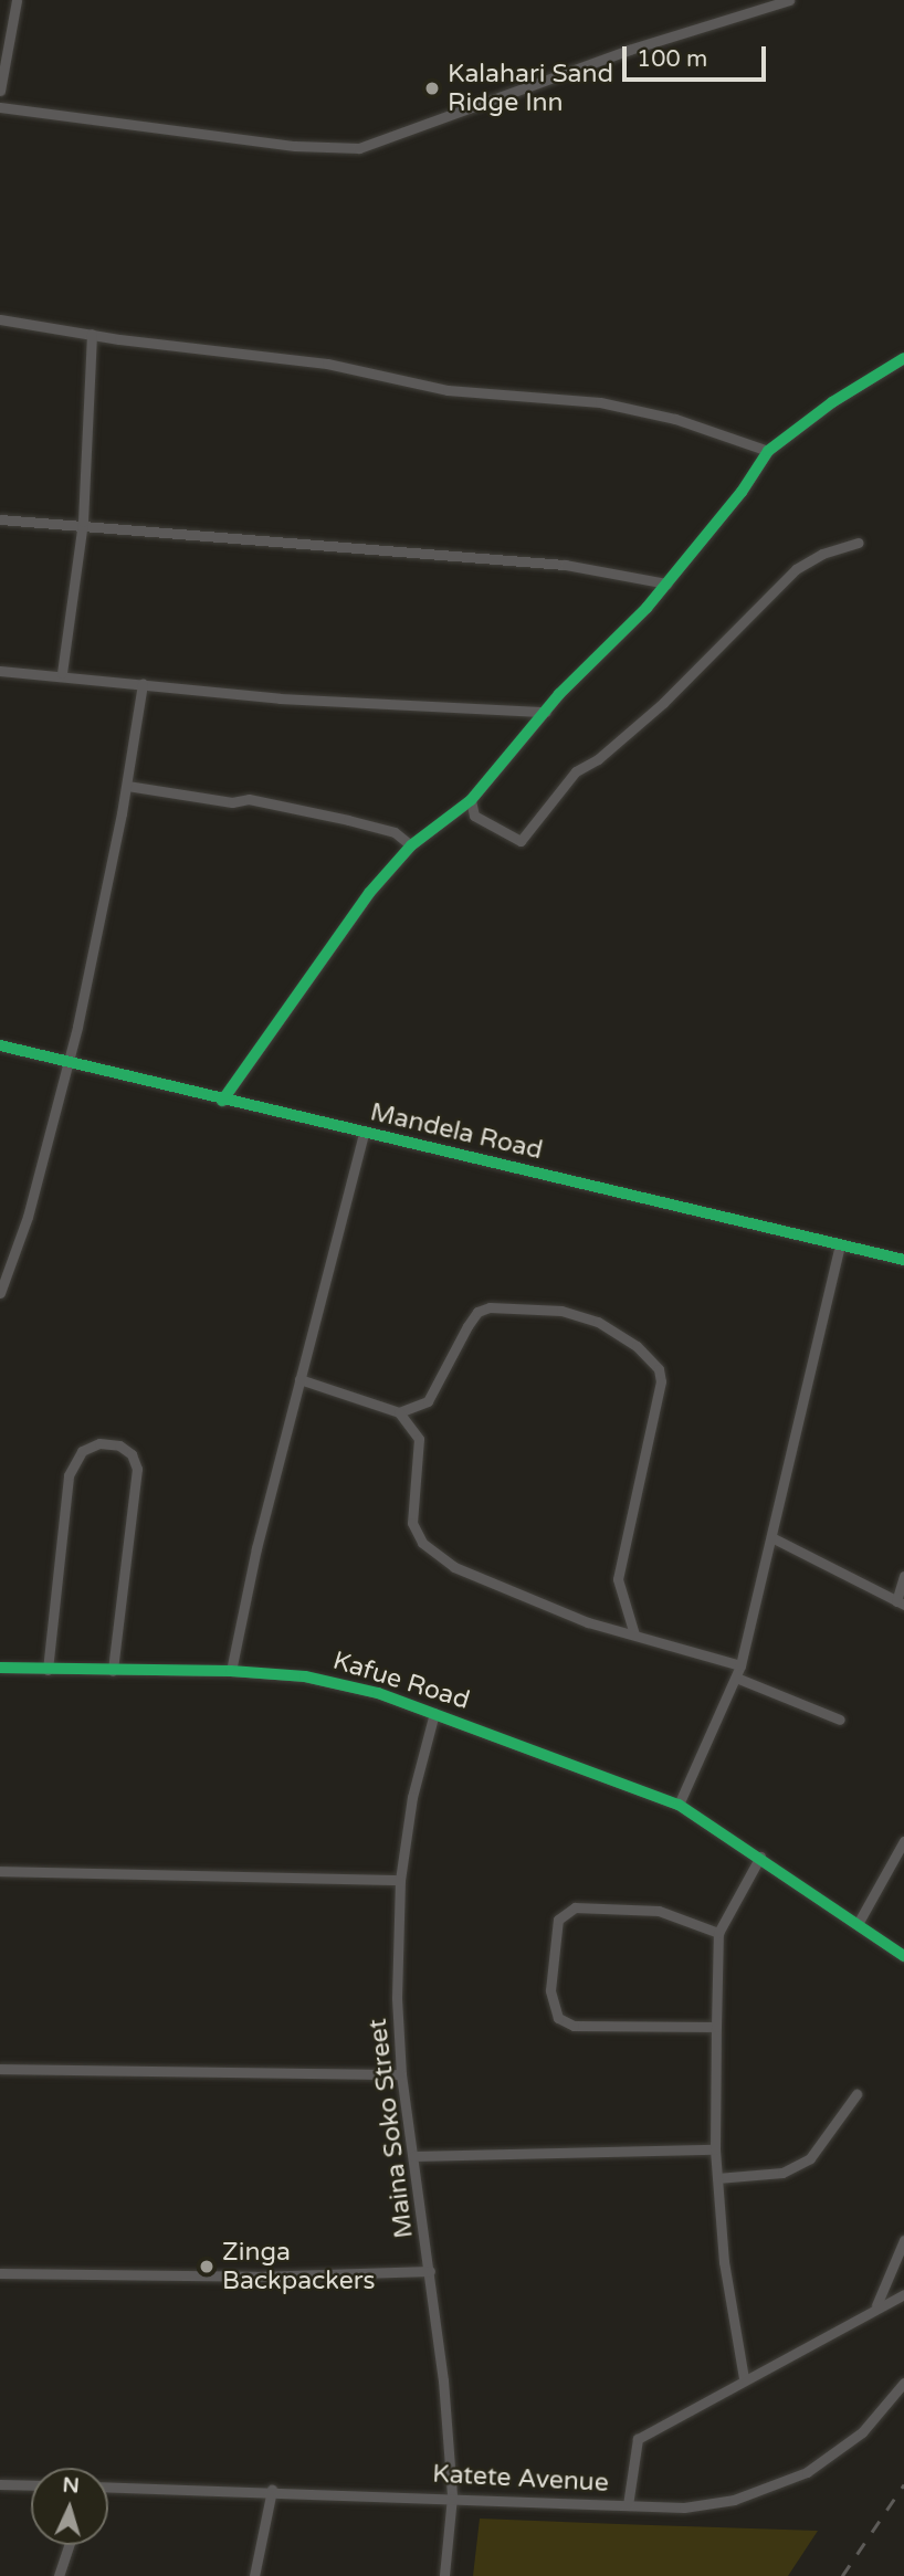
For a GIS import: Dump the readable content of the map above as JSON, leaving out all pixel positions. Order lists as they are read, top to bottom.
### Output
{
  "streets": {
    "street": [
      "Mandela Road",
      "Kafue Road",
      "Maina Soko Street",
      "Katete Avenue"
    ]
  },
  "crossings": [
    ["Kafue Road", "Maina Soko Street"],
    ["Maina Soko Street", "Katete Avenue"]
  ],
  "places": ["Kalahari Sand Ridge Inn", "Zinga Backpackers"],
  "scale_bar": "100 m",
  "north": "top"
}
